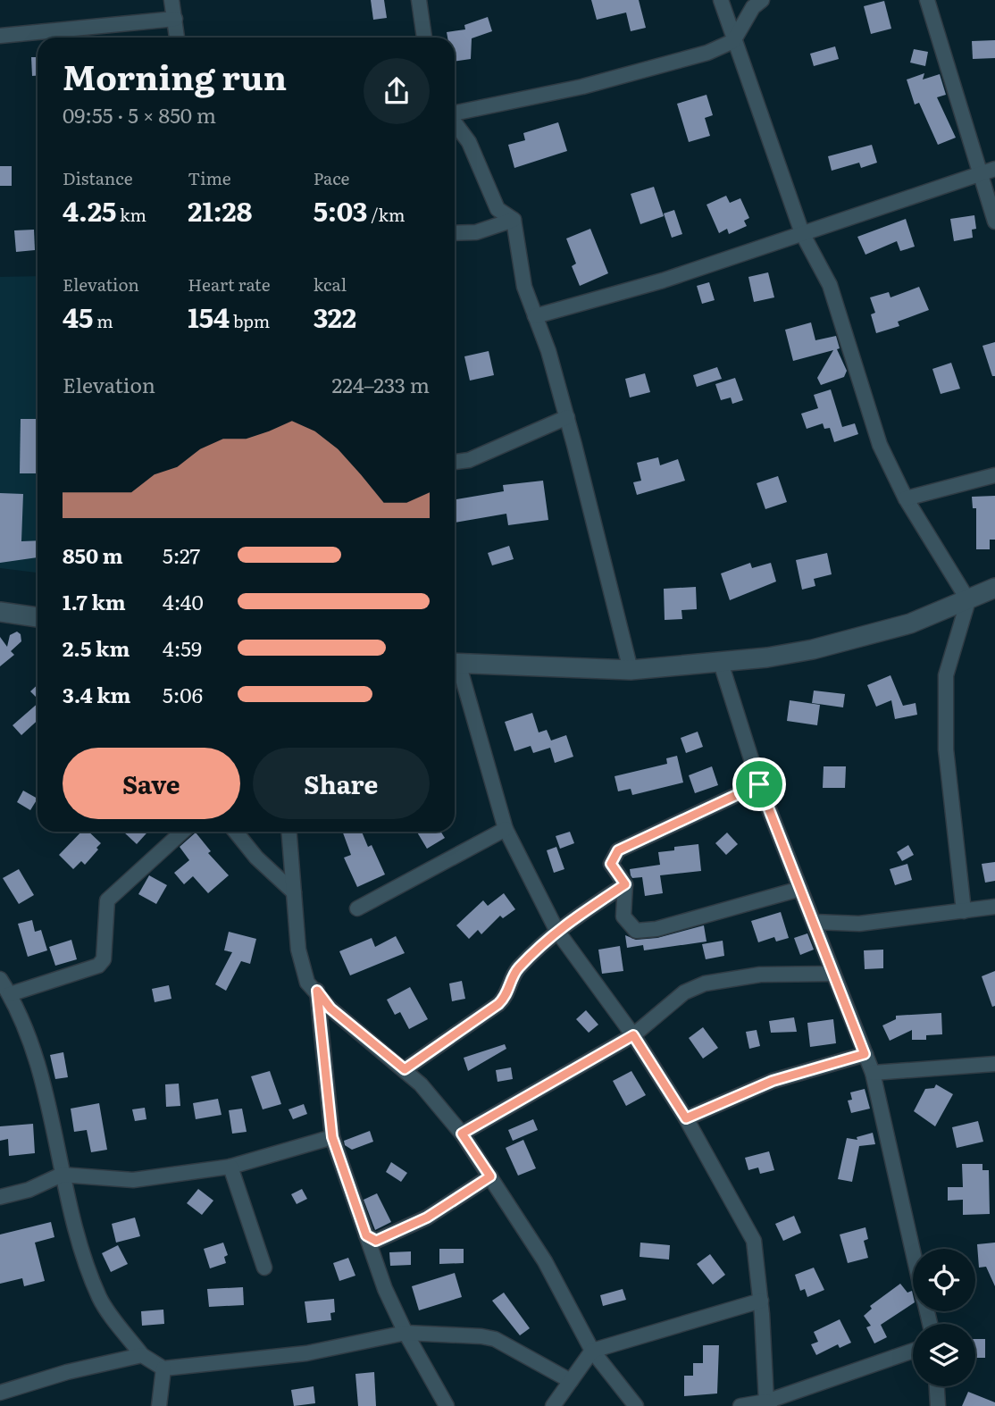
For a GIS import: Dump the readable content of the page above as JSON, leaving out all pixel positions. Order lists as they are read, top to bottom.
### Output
{
  "page": {
    "heading": ["Morning run", "09:55 · 5 × 850 m"],
    "stats": [
      ["Distance", "4.25 km"],
      ["Time", "21:28"],
      ["Pace", "5:03 /km"],
      ["Elevation", "45 m"],
      ["Heart rate", "154 bpm"],
      ["kcal", "322"]
    ],
    "chart": ["Elevation", "224–233 m"],
    "list": [
      {
        "name": "850 m",
        "note": "5:27"
      },
      {
        "name": "1.7 km",
        "note": "4:40"
      },
      {
        "name": "2.5 km",
        "note": "4:59"
      },
      {
        "name": "3.4 km",
        "note": "5:06"
      }
    ],
    "buttons": ["Save", "Share"]
  }
}
